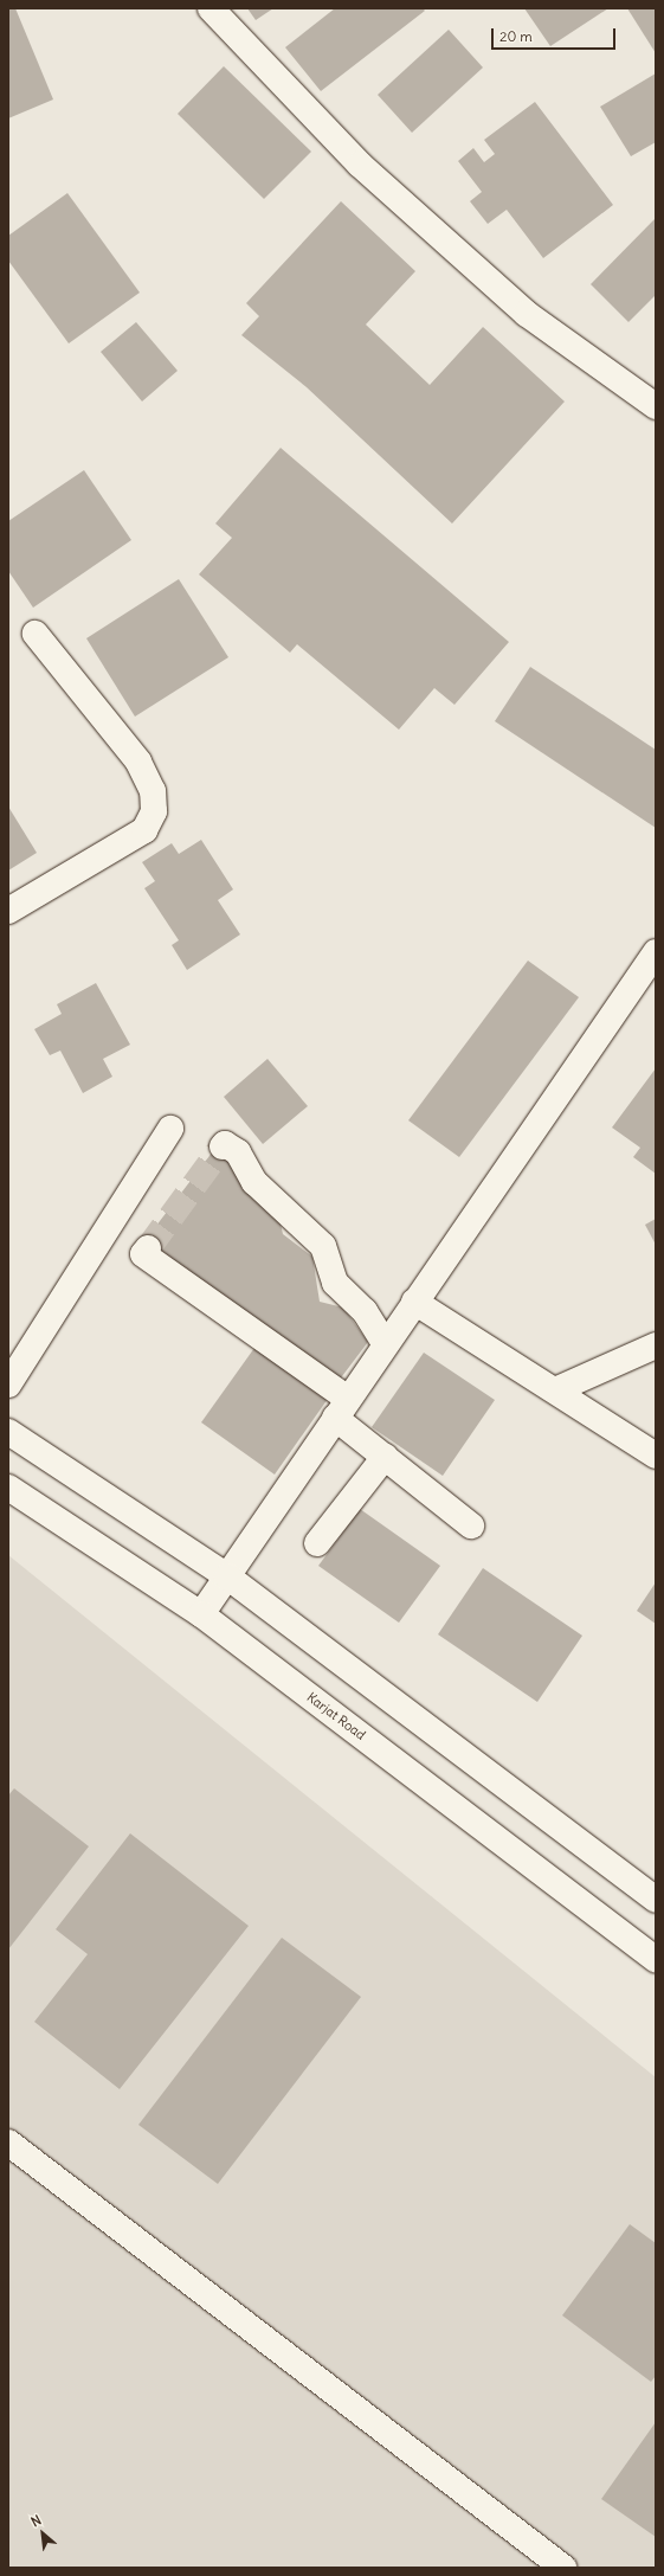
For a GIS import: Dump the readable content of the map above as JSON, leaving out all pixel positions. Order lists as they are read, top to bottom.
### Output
{
  "streets": {
    "street": ["Karjat Road"]
  },
  "scale_bar": "20 m",
  "north": "top left"
}
